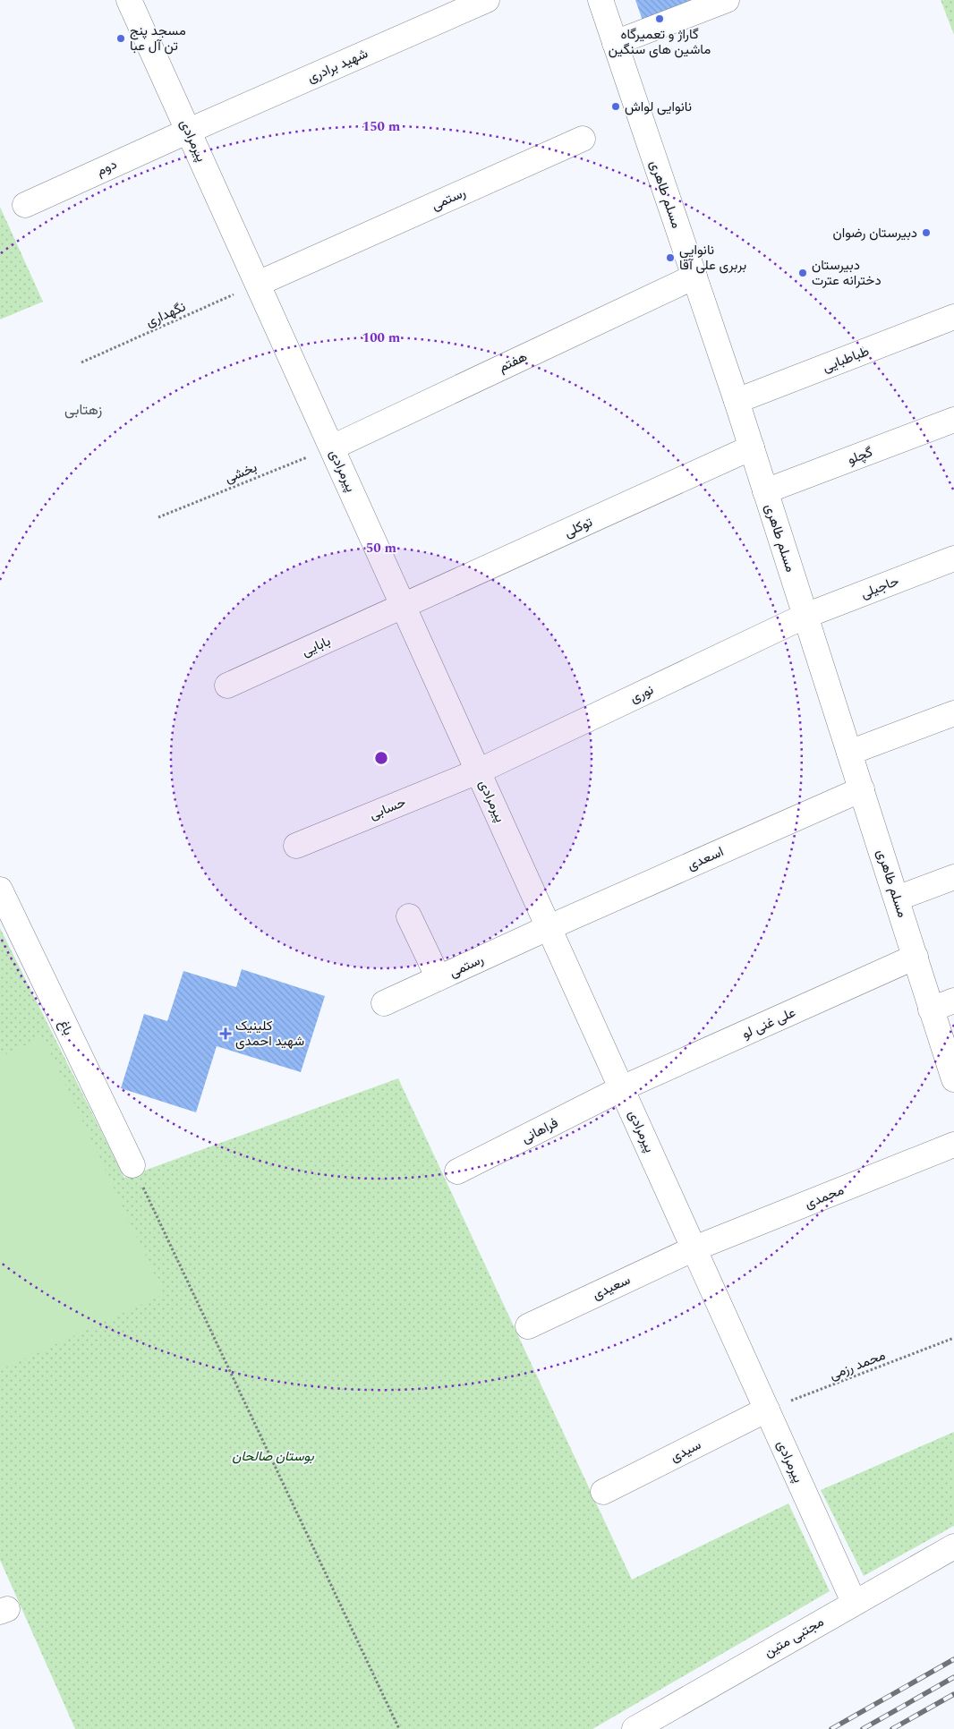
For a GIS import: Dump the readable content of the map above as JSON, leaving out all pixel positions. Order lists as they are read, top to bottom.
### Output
{
  "streets": {
    "street": [
      "شهید برادری",
      "پیرمرادی",
      "دوم",
      "مسلم طاهری",
      "رستمی",
      "طباطبایی",
      "هفتم",
      "گچلو",
      "توکلی",
      "حاجیلی",
      "بابایی",
      "نوری",
      "حسابی",
      "اسعدی",
      "علی غنی لو",
      "باغ",
      "فراهانی",
      "محمدی",
      "سعیدی",
      "سیدی",
      "مجتبی متین"
    ],
    "path": ["نگهداری", "بخشی", "محمد رزمی"]
  },
  "crossings": [
    ["شهید برادری", "پیرمرادی"],
    ["شهید برادری", "دوم"],
    ["پیرمرادی", "دوم"],
    ["پیرمرادی", "رستمی"],
    ["پیرمرادی", "نگهداری"],
    ["پیرمرادی", "هفتم"],
    ["پیرمرادی", "بخشی"],
    ["پیرمرادی", "توکلی"],
    ["پیرمرادی", "بابایی"],
    ["پیرمرادی", "نوری"],
    ["پیرمرادی", "حسابی"],
    ["پیرمرادی", "اسعدی"],
    ["پیرمرادی", "علی غنی لو"],
    ["پیرمرادی", "فراهانی"],
    ["پیرمرادی", "محمدی"],
    ["پیرمرادی", "سعیدی"],
    ["پیرمرادی", "محمد رزمی"],
    ["پیرمرادی", "سیدی"],
    ["پیرمرادی", "مجتبی متین"],
    ["مسلم طاهری", "طباطبایی"],
    ["مسلم طاهری", "هفتم"],
    ["مسلم طاهری", "گچلو"],
    ["مسلم طاهری", "توکلی"],
    ["مسلم طاهری", "حاجیلی"],
    ["مسلم طاهری", "نوری"],
    ["مسلم طاهری", "اسعدی"],
    ["مسلم طاهری", "علی غنی لو"],
    ["رستمی", "نگهداری"],
    ["رستمی", "اسعدی"],
    ["هفتم", "بخشی"],
    ["توکلی", "بابایی"],
    ["حاجیلی", "نوری"],
    ["نوری", "حسابی"],
    ["علی غنی لو", "فراهانی"],
    ["محمدی", "سعیدی"],
    ["محمد رزمی", "سیدی"]
  ],
  "districts": ["زهتابی"],
  "parks": ["بوستان صالحان"],
  "places": {
    "other": [
      "گاراژ و تعمیرگاه ماشین های سنگین",
      "مسجد پنج تن آل عبا",
      "نانوایی لواش",
      "دبیرستان رضوان",
      "نانوایی بربری علی آقا",
      "دبیرستان دخترانه عترت"
    ],
    "health": ["کلینیک شهید احمدی"]
  },
  "rings": ["150 m", "100 m", "50 m"]
}
